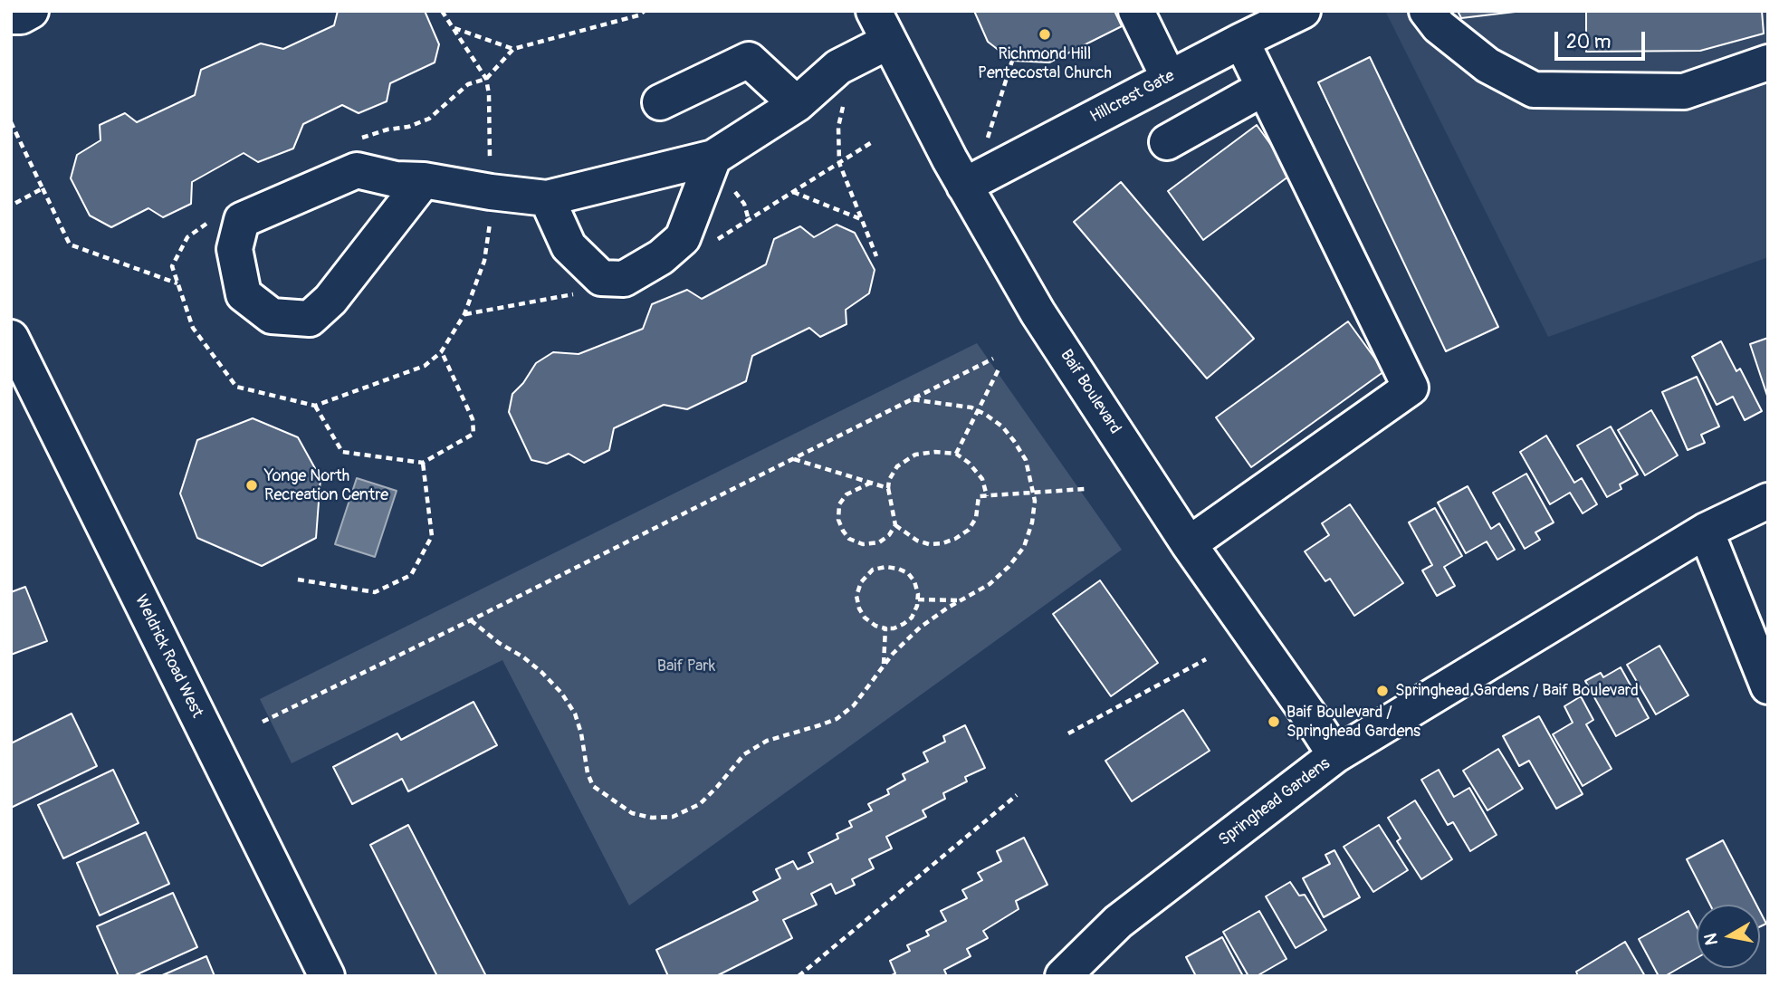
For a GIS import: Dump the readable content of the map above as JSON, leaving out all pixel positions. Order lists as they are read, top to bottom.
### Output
{
  "streets": {
    "street": [
      "Hillcrest Gate",
      "Baif Boulevard",
      "Weldrick Road West",
      "Springhead Gardens"
    ]
  },
  "crossings": [
    ["Hillcrest Gate", "Baif Boulevard"],
    ["Baif Boulevard", "Springhead Gardens"]
  ],
  "parks": ["Baif Park"],
  "places": [
    "Richmond Hill Pentecostal Church",
    "Yonge North Recreation Centre",
    "Springhead Gardens / Baif Boulevard",
    "Baif Boulevard / Springhead Gardens"
  ],
  "scale_bar": "20 m",
  "north": "left"
}
